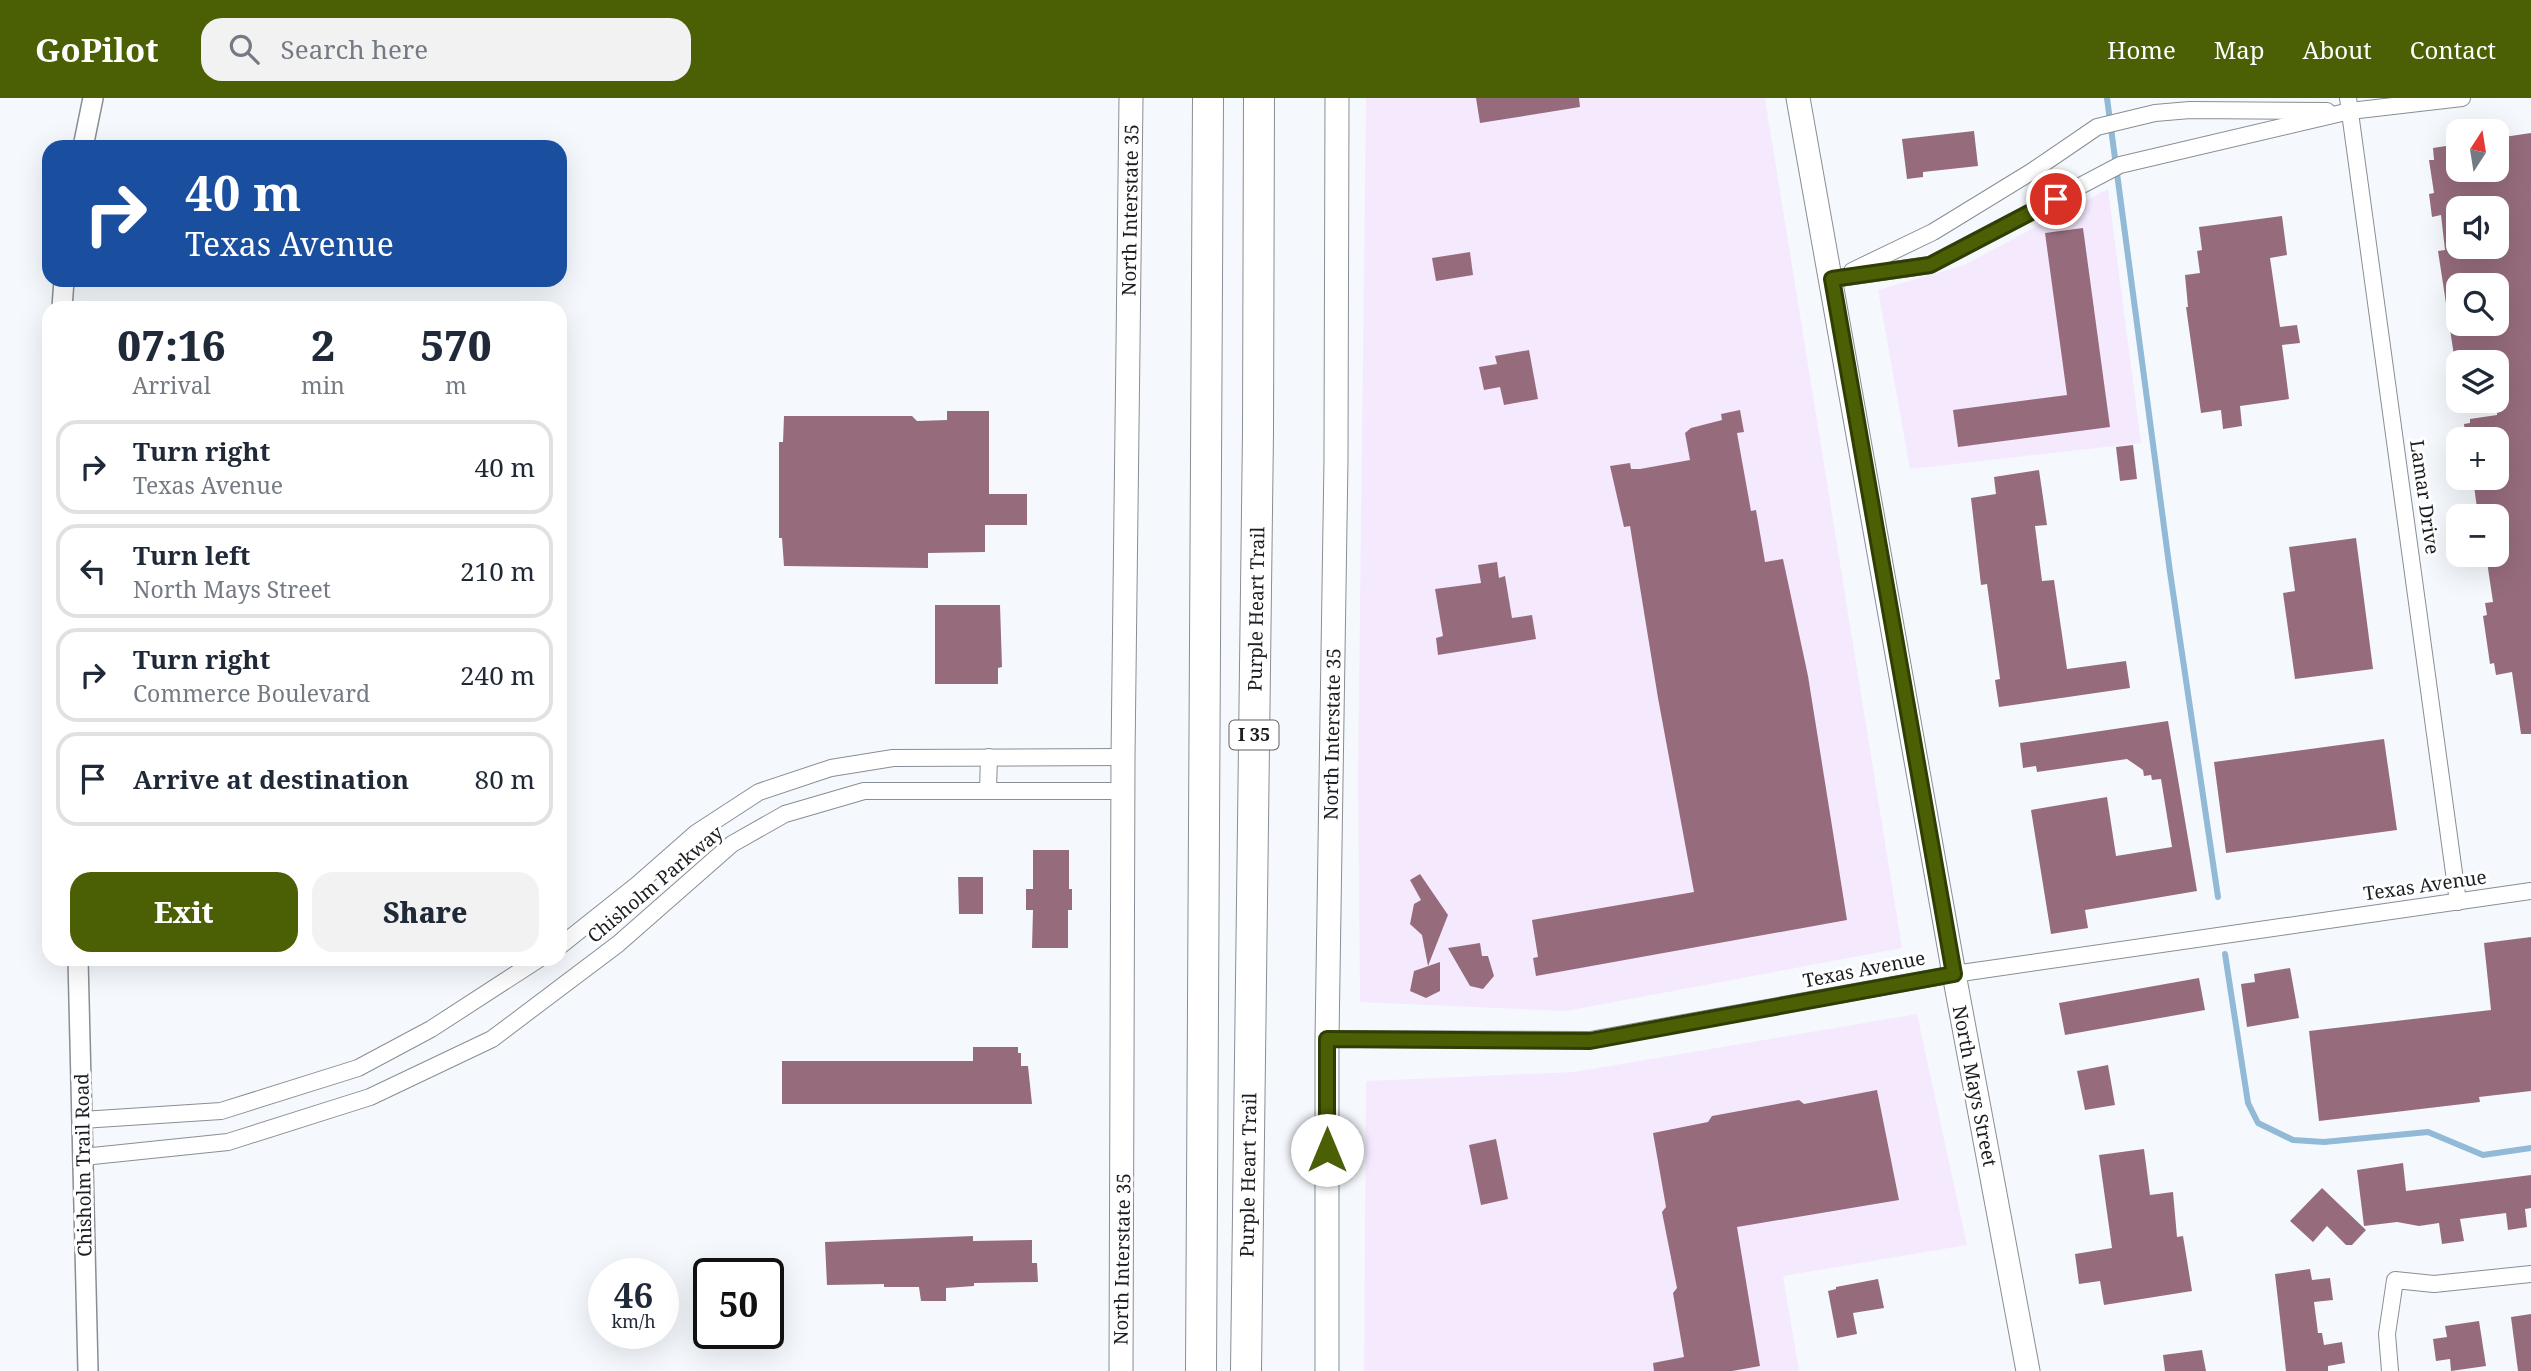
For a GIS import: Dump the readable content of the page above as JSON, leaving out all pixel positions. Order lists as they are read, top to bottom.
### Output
{
  "streets": {
    "highway": ["Purple Heart Trail", "I 35"],
    "main road": ["North Interstate 35", "North Mays Street"],
    "street": [
      "Lamar Drive",
      "Chisholm Parkway",
      "Texas Avenue",
      "Chisholm Trail Road"
    ]
  },
  "crossings": [
    ["North Interstate 35", "Chisholm Parkway"],
    ["North Interstate 35", "Texas Avenue"],
    ["Lamar Drive", "Texas Avenue"],
    ["Chisholm Parkway", "Chisholm Trail Road"],
    ["Texas Avenue", "North Mays Street"]
  ],
  "north": "top",
  "page": {
    "header": "GoPilot",
    "search": "Search here",
    "nav": [
      "Home",
      "Map",
      "About",
      "Contact"
    ],
    "map_buttons": ["+", "−"],
    "turn": ["40 m", "Texas Avenue"],
    "eta": [
      "07:16",
      "Arrival",
      "2",
      "min",
      "570",
      "m"
    ],
    "list": [
      {
        "name": "Turn right",
        "note": "Texas Avenue",
        "value": "40 m"
      },
      {
        "name": "Turn left",
        "note": "North Mays Street",
        "value": "210 m"
      },
      {
        "name": "Turn right",
        "note": "Commerce Boulevard",
        "value": "240 m"
      },
      {
        "name": "Arrive at destination",
        "value": "80 m"
      }
    ],
    "buttons": ["Exit", "Share"],
    "speed": "46 km/h",
    "limit": "50"
  }
}
